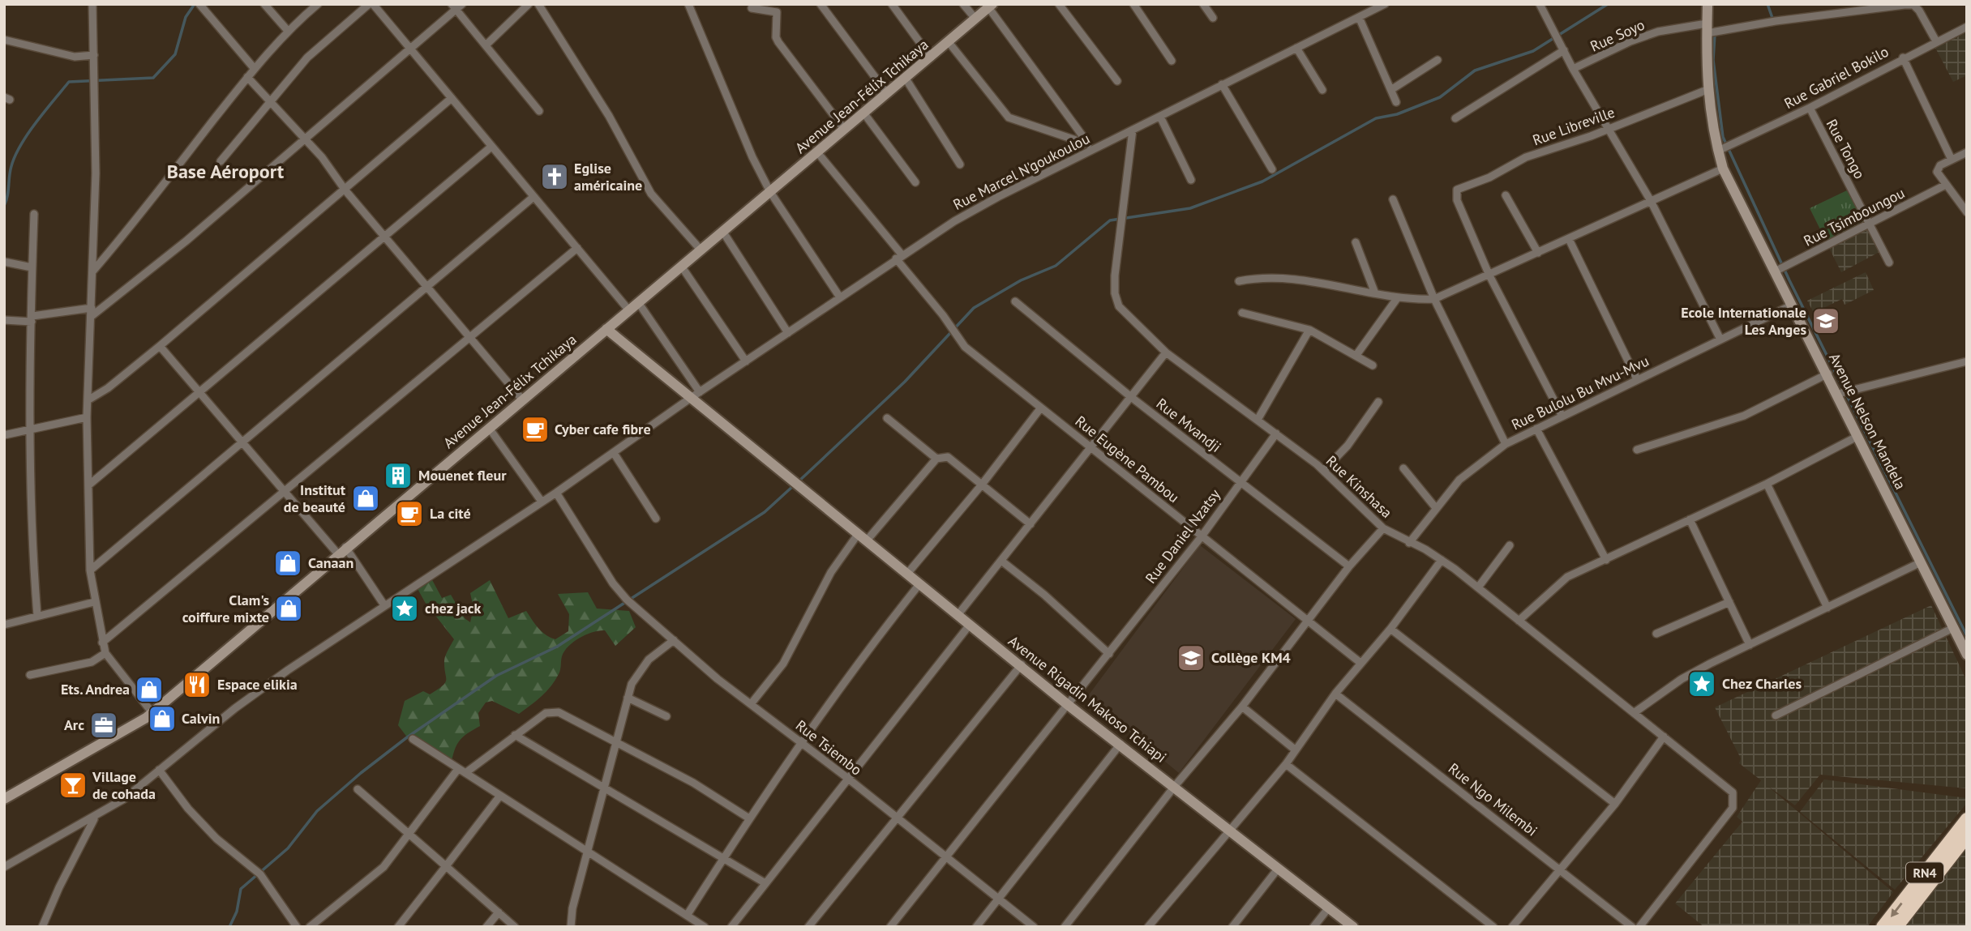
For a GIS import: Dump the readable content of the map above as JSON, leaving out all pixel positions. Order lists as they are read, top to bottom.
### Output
{
  "streets": {
    "highway": ["RN4"],
    "street": [
      "Rue Soyo",
      "Rue Gabriel Bokilo",
      "Avenue Jean-Félix Tchikaya",
      "Rue Libreville",
      "Rue Tongo",
      "Rue Marcel N'goukoulou",
      "Rue Tsimboungou",
      "Rue Bulolu Bu Mvu-Mvu",
      "Avenue Nelson Mandela",
      "Rue Mvandji",
      "Rue Eugène Pambou",
      "Rue Kinshasa",
      "Rue Daniel Nzatsy",
      "Avenue Rigadin Makoso Tchiapi",
      "Rue Tsiembo",
      "Rue Ngo Milembi"
    ]
  },
  "crossings": [
    ["Rue Soyo", "Rue Gabriel Bokilo"],
    ["Rue Soyo", "Avenue Nelson Mandela"],
    ["Rue Gabriel Bokilo", "Rue Tongo"],
    ["Rue Gabriel Bokilo", "Avenue Nelson Mandela"],
    ["Avenue Jean-Félix Tchikaya", "Rue Eugène Pambou"],
    ["Avenue Jean-Félix Tchikaya", "Avenue Rigadin Makoso Tchiapi"],
    ["Rue Libreville", "Avenue Nelson Mandela"],
    ["Rue Tongo", "Rue Tsimboungou"],
    ["Rue Marcel N'goukoulou", "Rue Eugène Pambou"],
    ["Rue Marcel N'goukoulou", "Rue Kinshasa"],
    ["Rue Marcel N'goukoulou", "Avenue Rigadin Makoso Tchiapi"],
    ["Rue Marcel N'goukoulou", "Rue Tsiembo"],
    ["Rue Tsimboungou", "Avenue Nelson Mandela"],
    ["Rue Bulolu Bu Mvu-Mvu", "Avenue Nelson Mandela"],
    ["Rue Bulolu Bu Mvu-Mvu", "Rue Kinshasa"],
    ["Rue Mvandji", "Rue Daniel Nzatsy"],
    ["Rue Eugène Pambou", "Rue Daniel Nzatsy"],
    ["Rue Kinshasa", "Rue Daniel Nzatsy"],
    ["Rue Daniel Nzatsy", "Avenue Rigadin Makoso Tchiapi"],
    ["Rue Daniel Nzatsy", "Rue Tsiembo"]
  ],
  "districts": ["Base Aéroport"],
  "places": {
    "church": ["Eglise américaine"],
    "school or university": ["Ecole Internationale Les Anges", "Collège KM4"],
    "cafe": ["Cyber cafe fibre", "La cité"],
    "building": ["Mouenet fleur"],
    "shop": [
      "Institut de beauté",
      "Canaan",
      "Clam's coiffure mixte",
      "Ets. Andrea",
      "Calvin"
    ],
    "place": ["chez jack", "Chez Charles"],
    "restaurant": ["Espace elikia"],
    "office": ["Arc"],
    "bar": ["Village de cohada"]
  }
}
